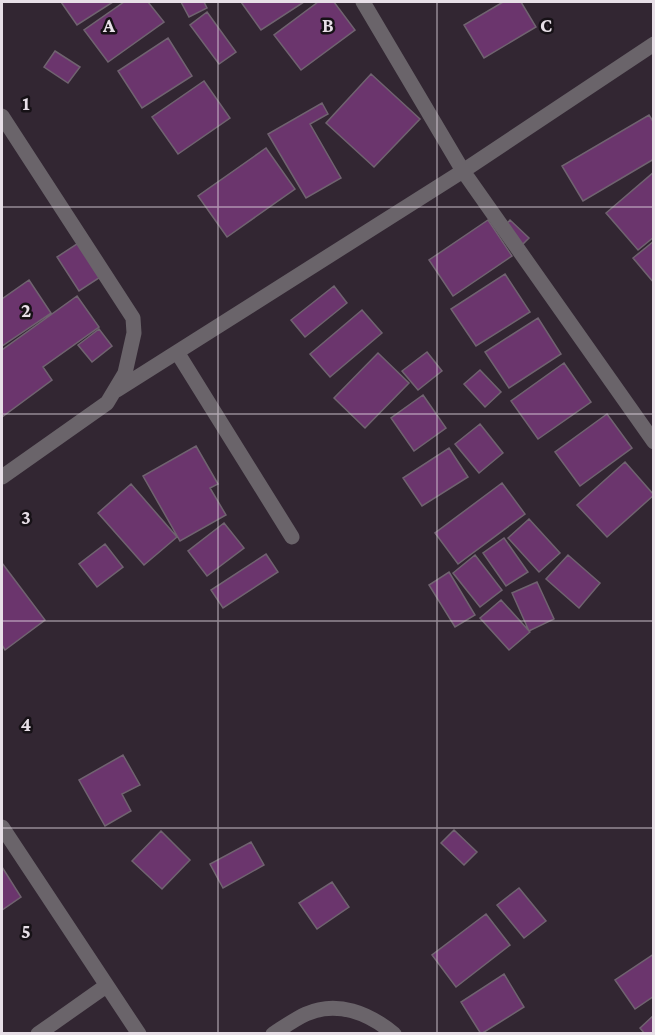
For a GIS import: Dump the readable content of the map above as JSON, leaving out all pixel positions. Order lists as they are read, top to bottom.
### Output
{
  "grid": {
    "columns": ["A", "B", "C"],
    "rows": [
      "1",
      "2",
      "3",
      "4",
      "5"
    ]
  }
}
